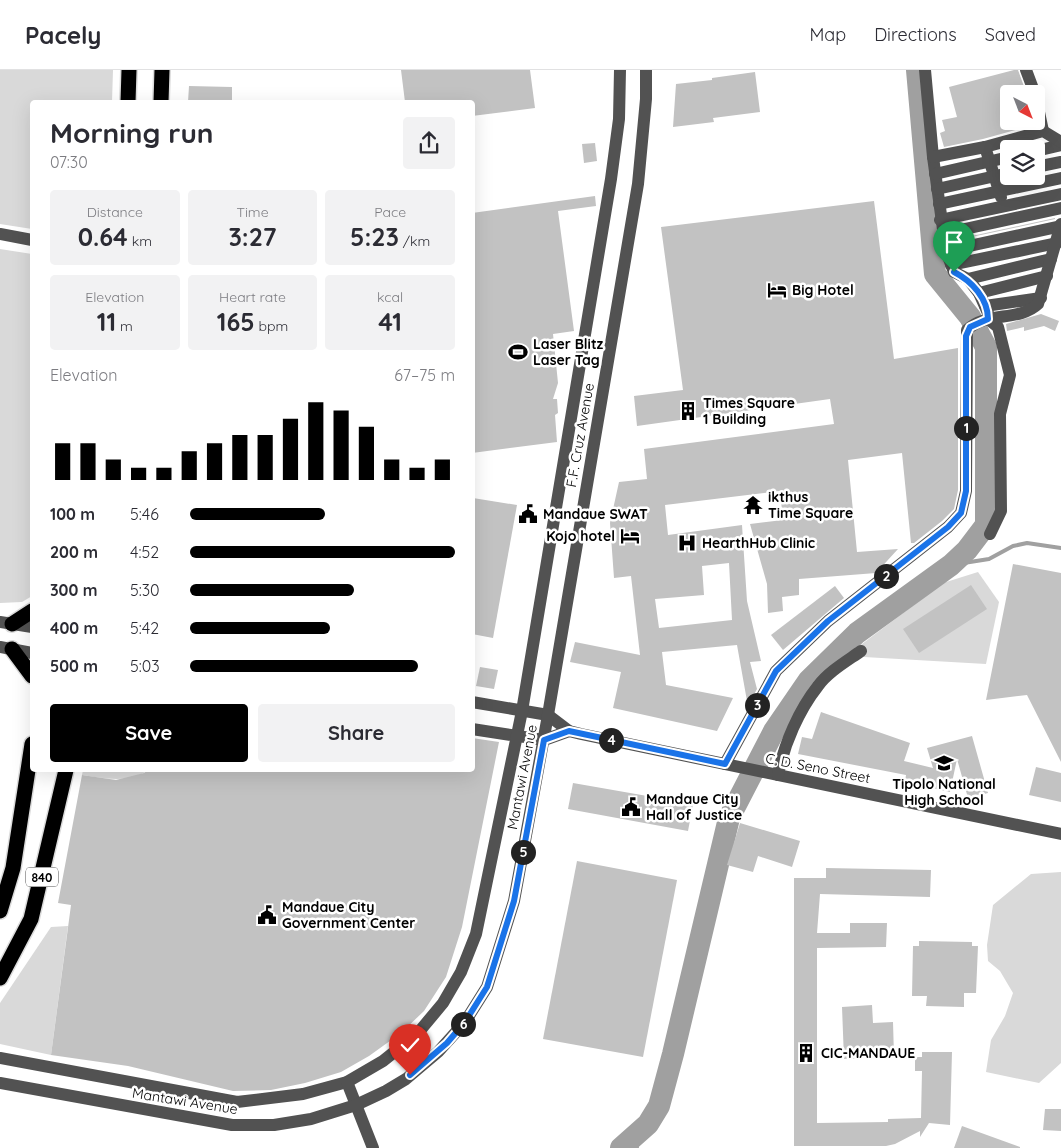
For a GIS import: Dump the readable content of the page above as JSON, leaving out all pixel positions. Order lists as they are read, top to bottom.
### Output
{
  "streets": {
    "highway": ["840"],
    "street": ["F.F. Cruz Avenue", "C. D. Seno Street", "Mantawi Avenue"]
  },
  "crossings": [
    ["F.F. Cruz Avenue", "C. D. Seno Street"],
    ["F.F. Cruz Avenue", "Mantawi Avenue"],
    ["C. D. Seno Street", "Mantawi Avenue"]
  ],
  "places": {
    "hotel": ["Big Hotel", "Kojo hotel"],
    "sports": ["Laser Blitz Laser Tag"],
    "building": ["Times Square 1 Building", "CIC-MANDAUE"],
    "temple": ["ikthus Time Square"],
    "public building": ["Mandaue SWAT", "Mandaue City Hall of Justice", "Mandaue City Government Center"],
    "hospital": ["HearthHub Clinic"],
    "school or university": ["Tipolo National High School"]
  },
  "north": "bottom right",
  "page": {
    "header": "Pacely",
    "nav": ["Map", "Directions", "Saved"],
    "heading": ["Morning run", "07:30"],
    "stats": [
      ["Distance", "0.64 km"],
      ["Time", "3:27"],
      ["Pace", "5:23 /km"],
      ["Elevation", "11 m"],
      ["Heart rate", "165 bpm"],
      ["kcal", "41"]
    ],
    "chart": ["Elevation", "67–75 m"],
    "pins": [
      "1",
      "2",
      "3",
      "4",
      "5",
      "6"
    ],
    "list": [
      {
        "name": "100 m",
        "note": "5:46"
      },
      {
        "name": "200 m",
        "note": "4:52"
      },
      {
        "name": "300 m",
        "note": "5:30"
      },
      {
        "name": "400 m",
        "note": "5:42"
      },
      {
        "name": "500 m",
        "note": "5:03"
      }
    ],
    "buttons": ["Save", "Share"]
  }
}
